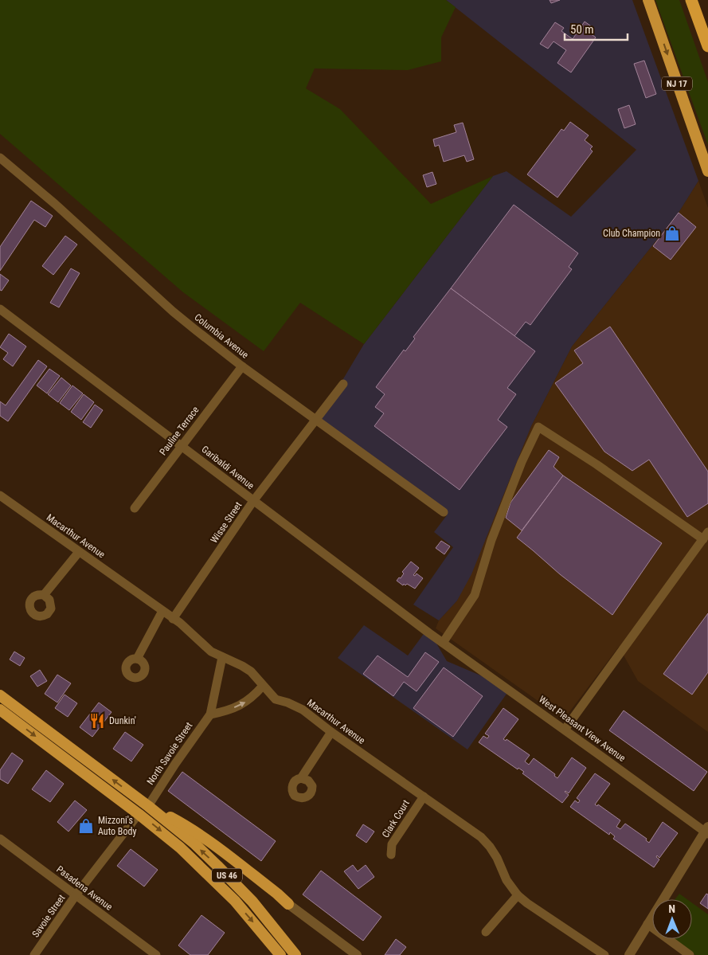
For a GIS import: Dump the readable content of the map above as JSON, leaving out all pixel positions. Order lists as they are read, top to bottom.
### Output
{
  "streets": {
    "highway": ["NJ 17", "US 46"],
    "street": [
      "Columbia Avenue",
      "Pauline Terrace",
      "Garibaldi Avenue",
      "Wisse Street",
      "Macarthur Avenue",
      "West Pleasant View Avenue",
      "North Savoie Street",
      "Clark Court",
      "Pasadena Avenue",
      "Savoie Street"
    ]
  },
  "crossings": [
    ["Columbia Avenue", "Pauline Terrace"],
    ["Columbia Avenue", "Wisse Street"],
    ["Pauline Terrace", "Garibaldi Avenue"],
    ["Garibaldi Avenue", "Wisse Street"],
    ["Garibaldi Avenue", "West Pleasant View Avenue"],
    ["Wisse Street", "Macarthur Avenue"],
    ["Macarthur Avenue", "North Savoie Street"],
    ["Macarthur Avenue", "Clark Court"],
    ["North Savoie Street", "US 46"],
    ["US 46", "Savoie Street"],
    ["Pasadena Avenue", "Savoie Street"]
  ],
  "places": {
    "shop": ["Club Champion", "Mizzoni's Auto Body"],
    "restaurant": ["Dunkin'"]
  },
  "scale_bar": "50 m",
  "north": "top"
}
